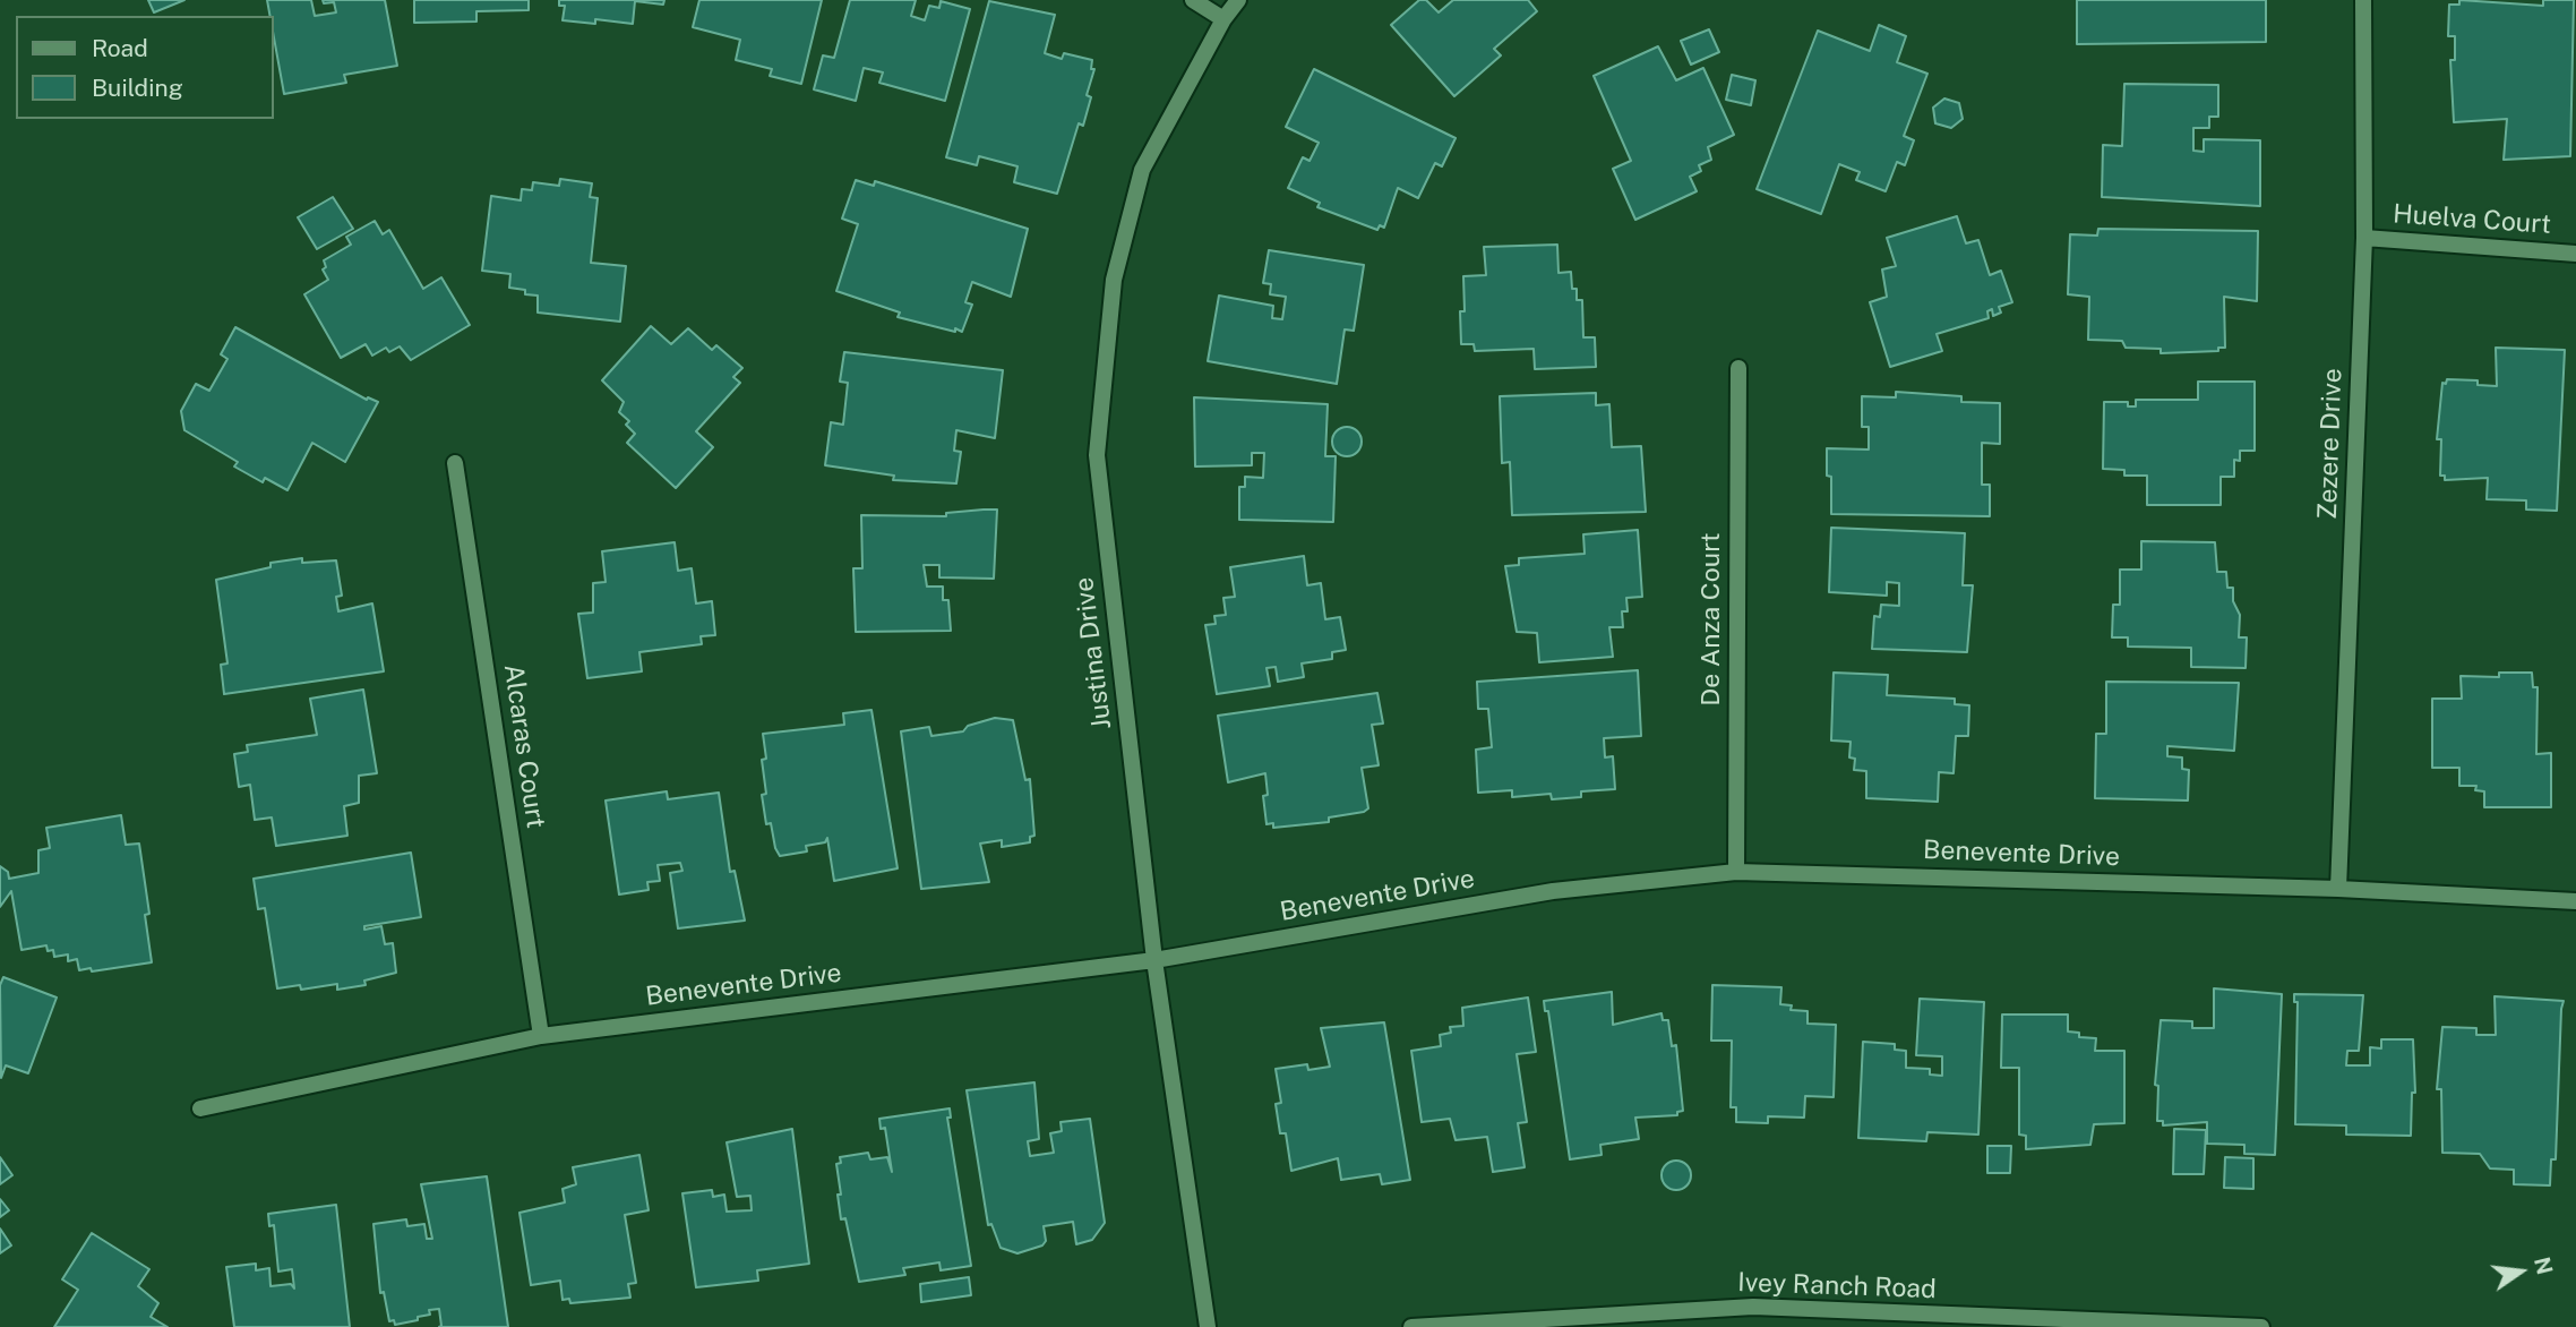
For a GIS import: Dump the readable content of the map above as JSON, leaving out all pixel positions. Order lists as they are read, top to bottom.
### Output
{
  "streets": {
    "street": [
      "Huelva Court",
      "Zezere Drive",
      "De Anza Court",
      "Justina Drive",
      "Alcaras Court",
      "Benevente Drive",
      "Ivey Ranch Road"
    ]
  },
  "crossings": [
    ["Huelva Court", "Zezere Drive"],
    ["Zezere Drive", "Benevente Drive"],
    ["De Anza Court", "Benevente Drive"],
    ["Justina Drive", "Benevente Drive"],
    ["Alcaras Court", "Benevente Drive"]
  ],
  "legend": ["Road", "Building"],
  "north": "right"
}
